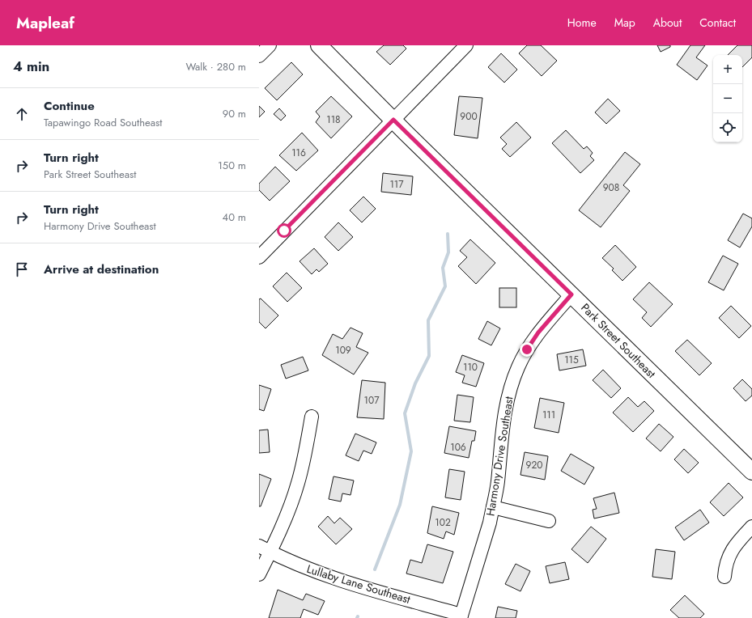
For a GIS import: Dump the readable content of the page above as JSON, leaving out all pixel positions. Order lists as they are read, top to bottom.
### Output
{
  "streets": {
    "main road": ["Park Street Southeast"],
    "street": ["Harmony Drive Southeast", "Lullaby Lane Southeast"]
  },
  "crossings": [
    ["Park Street Southeast", "Harmony Drive Southeast"],
    ["Harmony Drive Southeast", "Lullaby Lane Southeast"]
  ],
  "house_numbers": [
    "900",
    "118",
    "116",
    "117",
    "908",
    "109",
    "115",
    "110",
    "107",
    "111",
    "106",
    "920",
    "102"
  ],
  "page": {
    "header": "Mapleaf",
    "nav": [
      "Home",
      "Map",
      "About",
      "Contact"
    ],
    "heading": ["4 min", "Walk · 280 m"],
    "map_buttons": ["+", "−"],
    "list": [
      ["Continue", "Tapawingo Road Southeast", "90 m"],
      ["Turn right", "Park Street Southeast", "150 m"],
      ["Turn right", "Harmony Drive Southeast", "40 m"],
      "Arrive at destination"
    ]
  }
}
